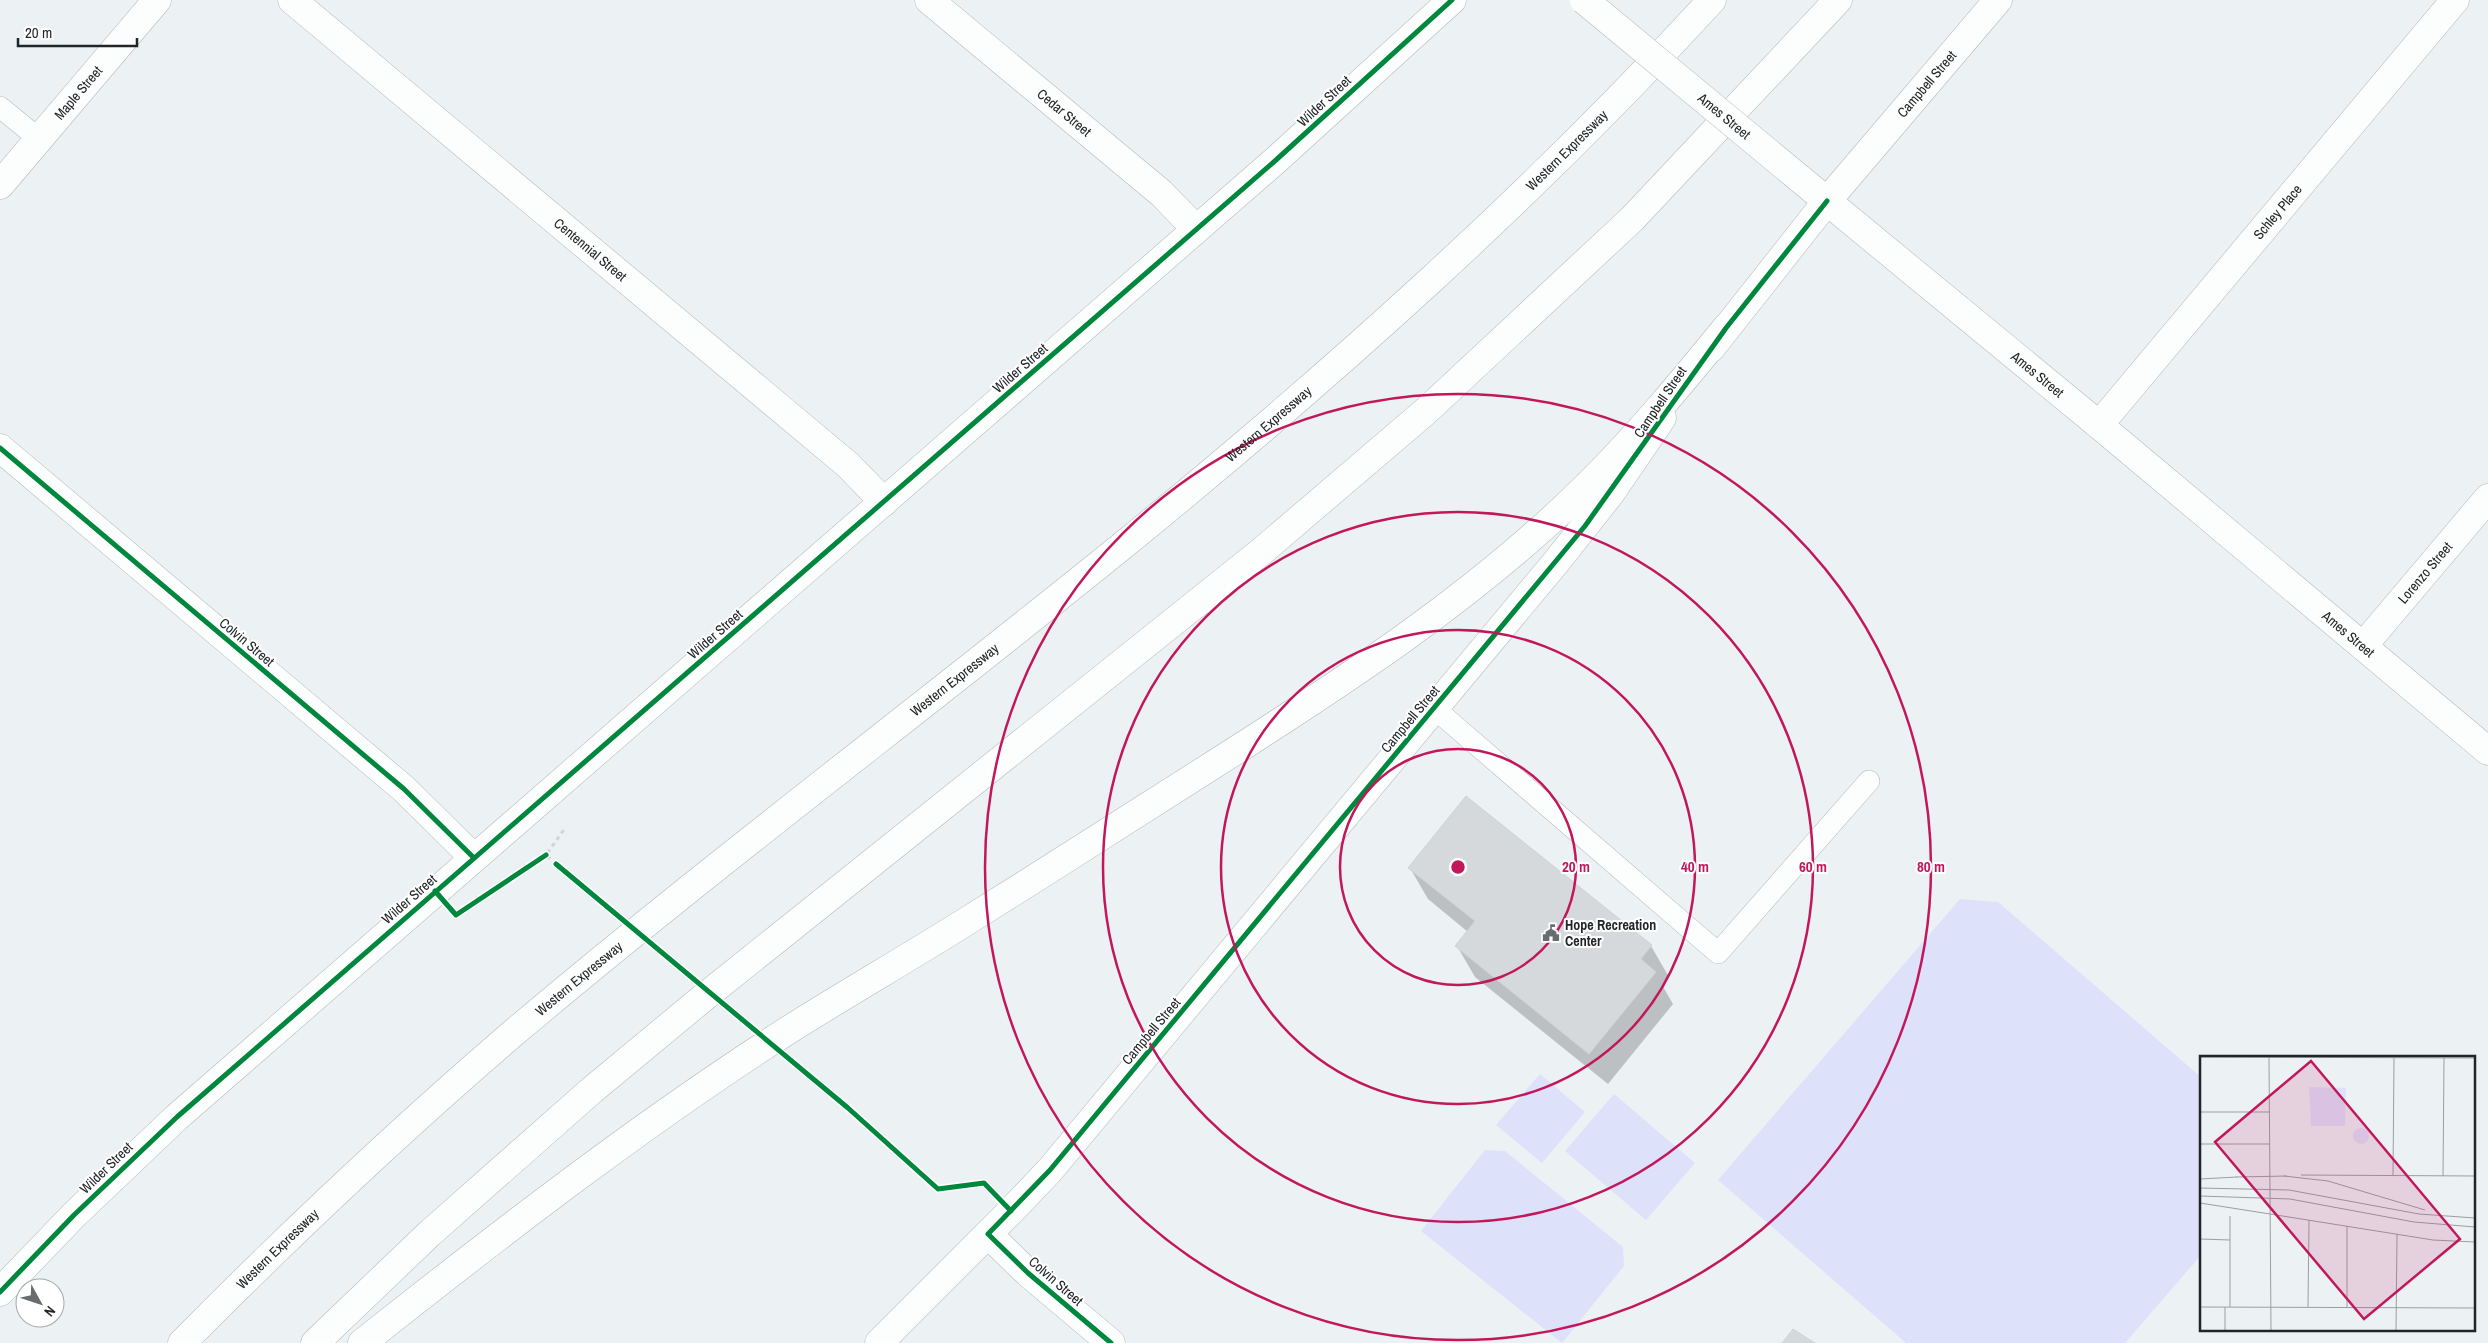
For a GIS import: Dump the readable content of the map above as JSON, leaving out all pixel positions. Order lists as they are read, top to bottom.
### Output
{
  "streets": {
    "main road": [
      "Campbell Street",
      "Maple Street",
      "Wilder Street",
      "Cedar Street",
      "Ames Street",
      "Western Expressway",
      "Schley Place",
      "Centennial Street",
      "Lorenzo Street",
      "Colvin Street"
    ]
  },
  "crossings": [
    ["Campbell Street", "Ames Street"],
    ["Campbell Street", "Colvin Street"],
    ["Wilder Street", "Cedar Street"],
    ["Wilder Street", "Centennial Street"],
    ["Wilder Street", "Colvin Street"],
    ["Ames Street", "Schley Place"],
    ["Ames Street", "Lorenzo Street"]
  ],
  "places": {
    "public building": ["Hope Recreation Center"]
  },
  "scale_bar": "20 m",
  "north": "bottom right",
  "rings": [
    "20 m",
    "40 m",
    "60 m",
    "80 m"
  ]
}
